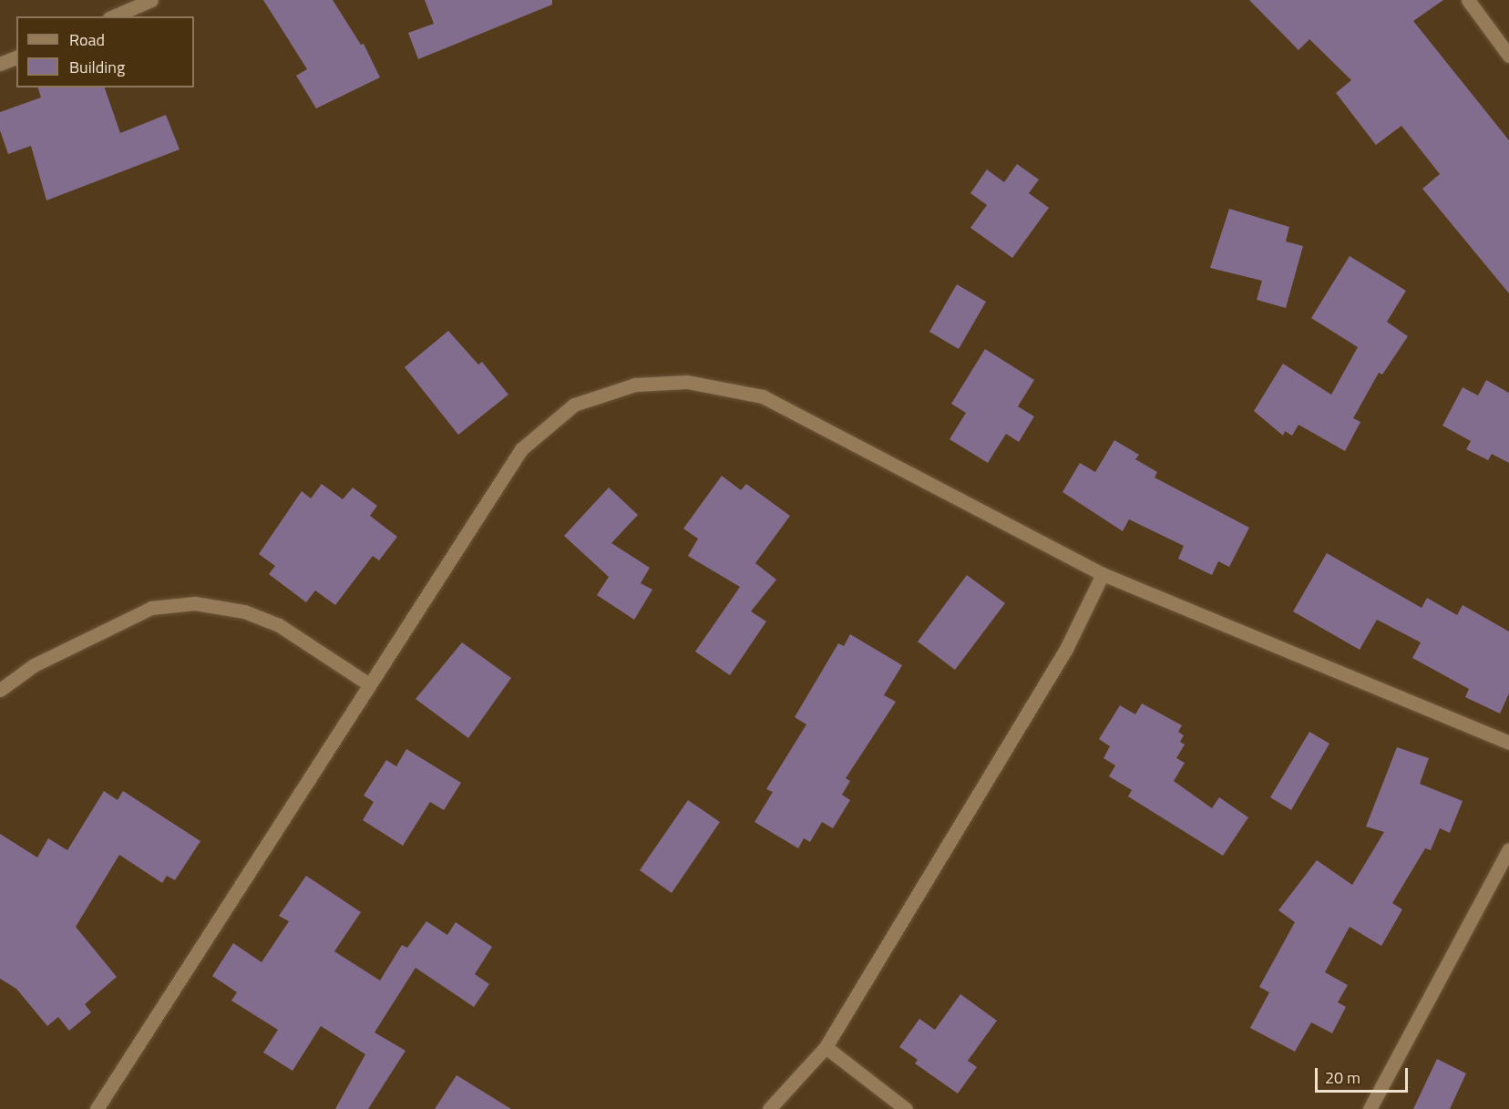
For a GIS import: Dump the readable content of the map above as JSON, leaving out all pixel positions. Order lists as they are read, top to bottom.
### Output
{
  "legend": ["Road", "Building"],
  "scale_bar": "20 m"
}
